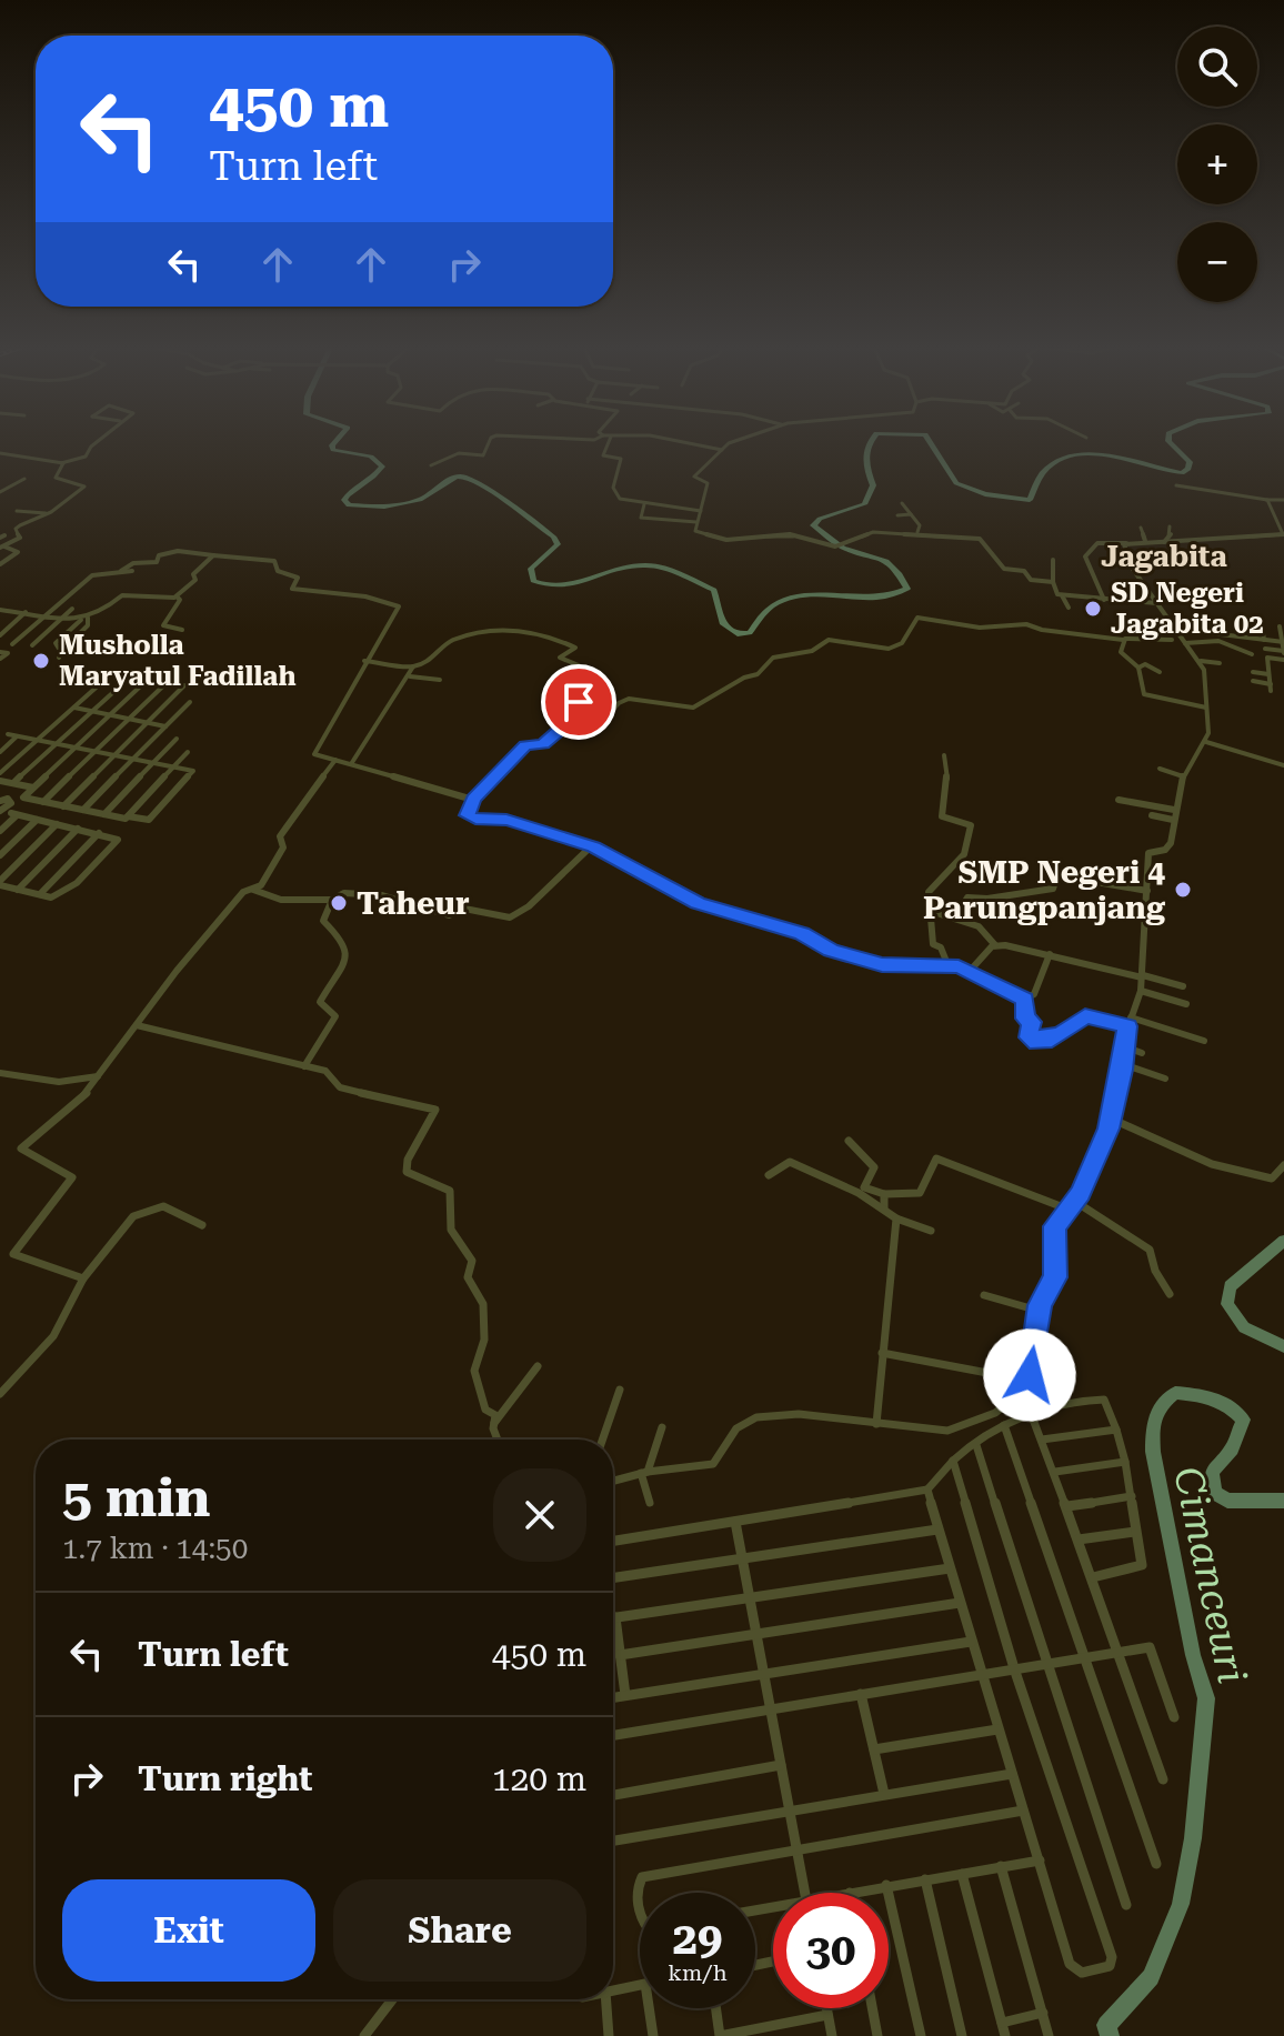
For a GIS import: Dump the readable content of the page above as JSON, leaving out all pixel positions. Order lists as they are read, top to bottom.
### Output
{
  "districts": ["Jagabita"],
  "water": ["Cimanceuri"],
  "places": [
    "SD Negeri Jagabita 02",
    "Musholla Maryatul Fadillah",
    "SMP Negeri 4 Parungpanjang",
    "Taheur"
  ],
  "page": {
    "map_buttons": ["+", "−"],
    "turn": ["450 m", "Turn left"],
    "heading": ["5 min", "1.7 km · 14:50"],
    "list": [
      {
        "name": "Turn left",
        "value": "450 m"
      },
      {
        "name": "Turn right",
        "value": "120 m"
      }
    ],
    "buttons": ["Exit", "Share"],
    "speed": "29 km/h",
    "limit": "30"
  }
}
